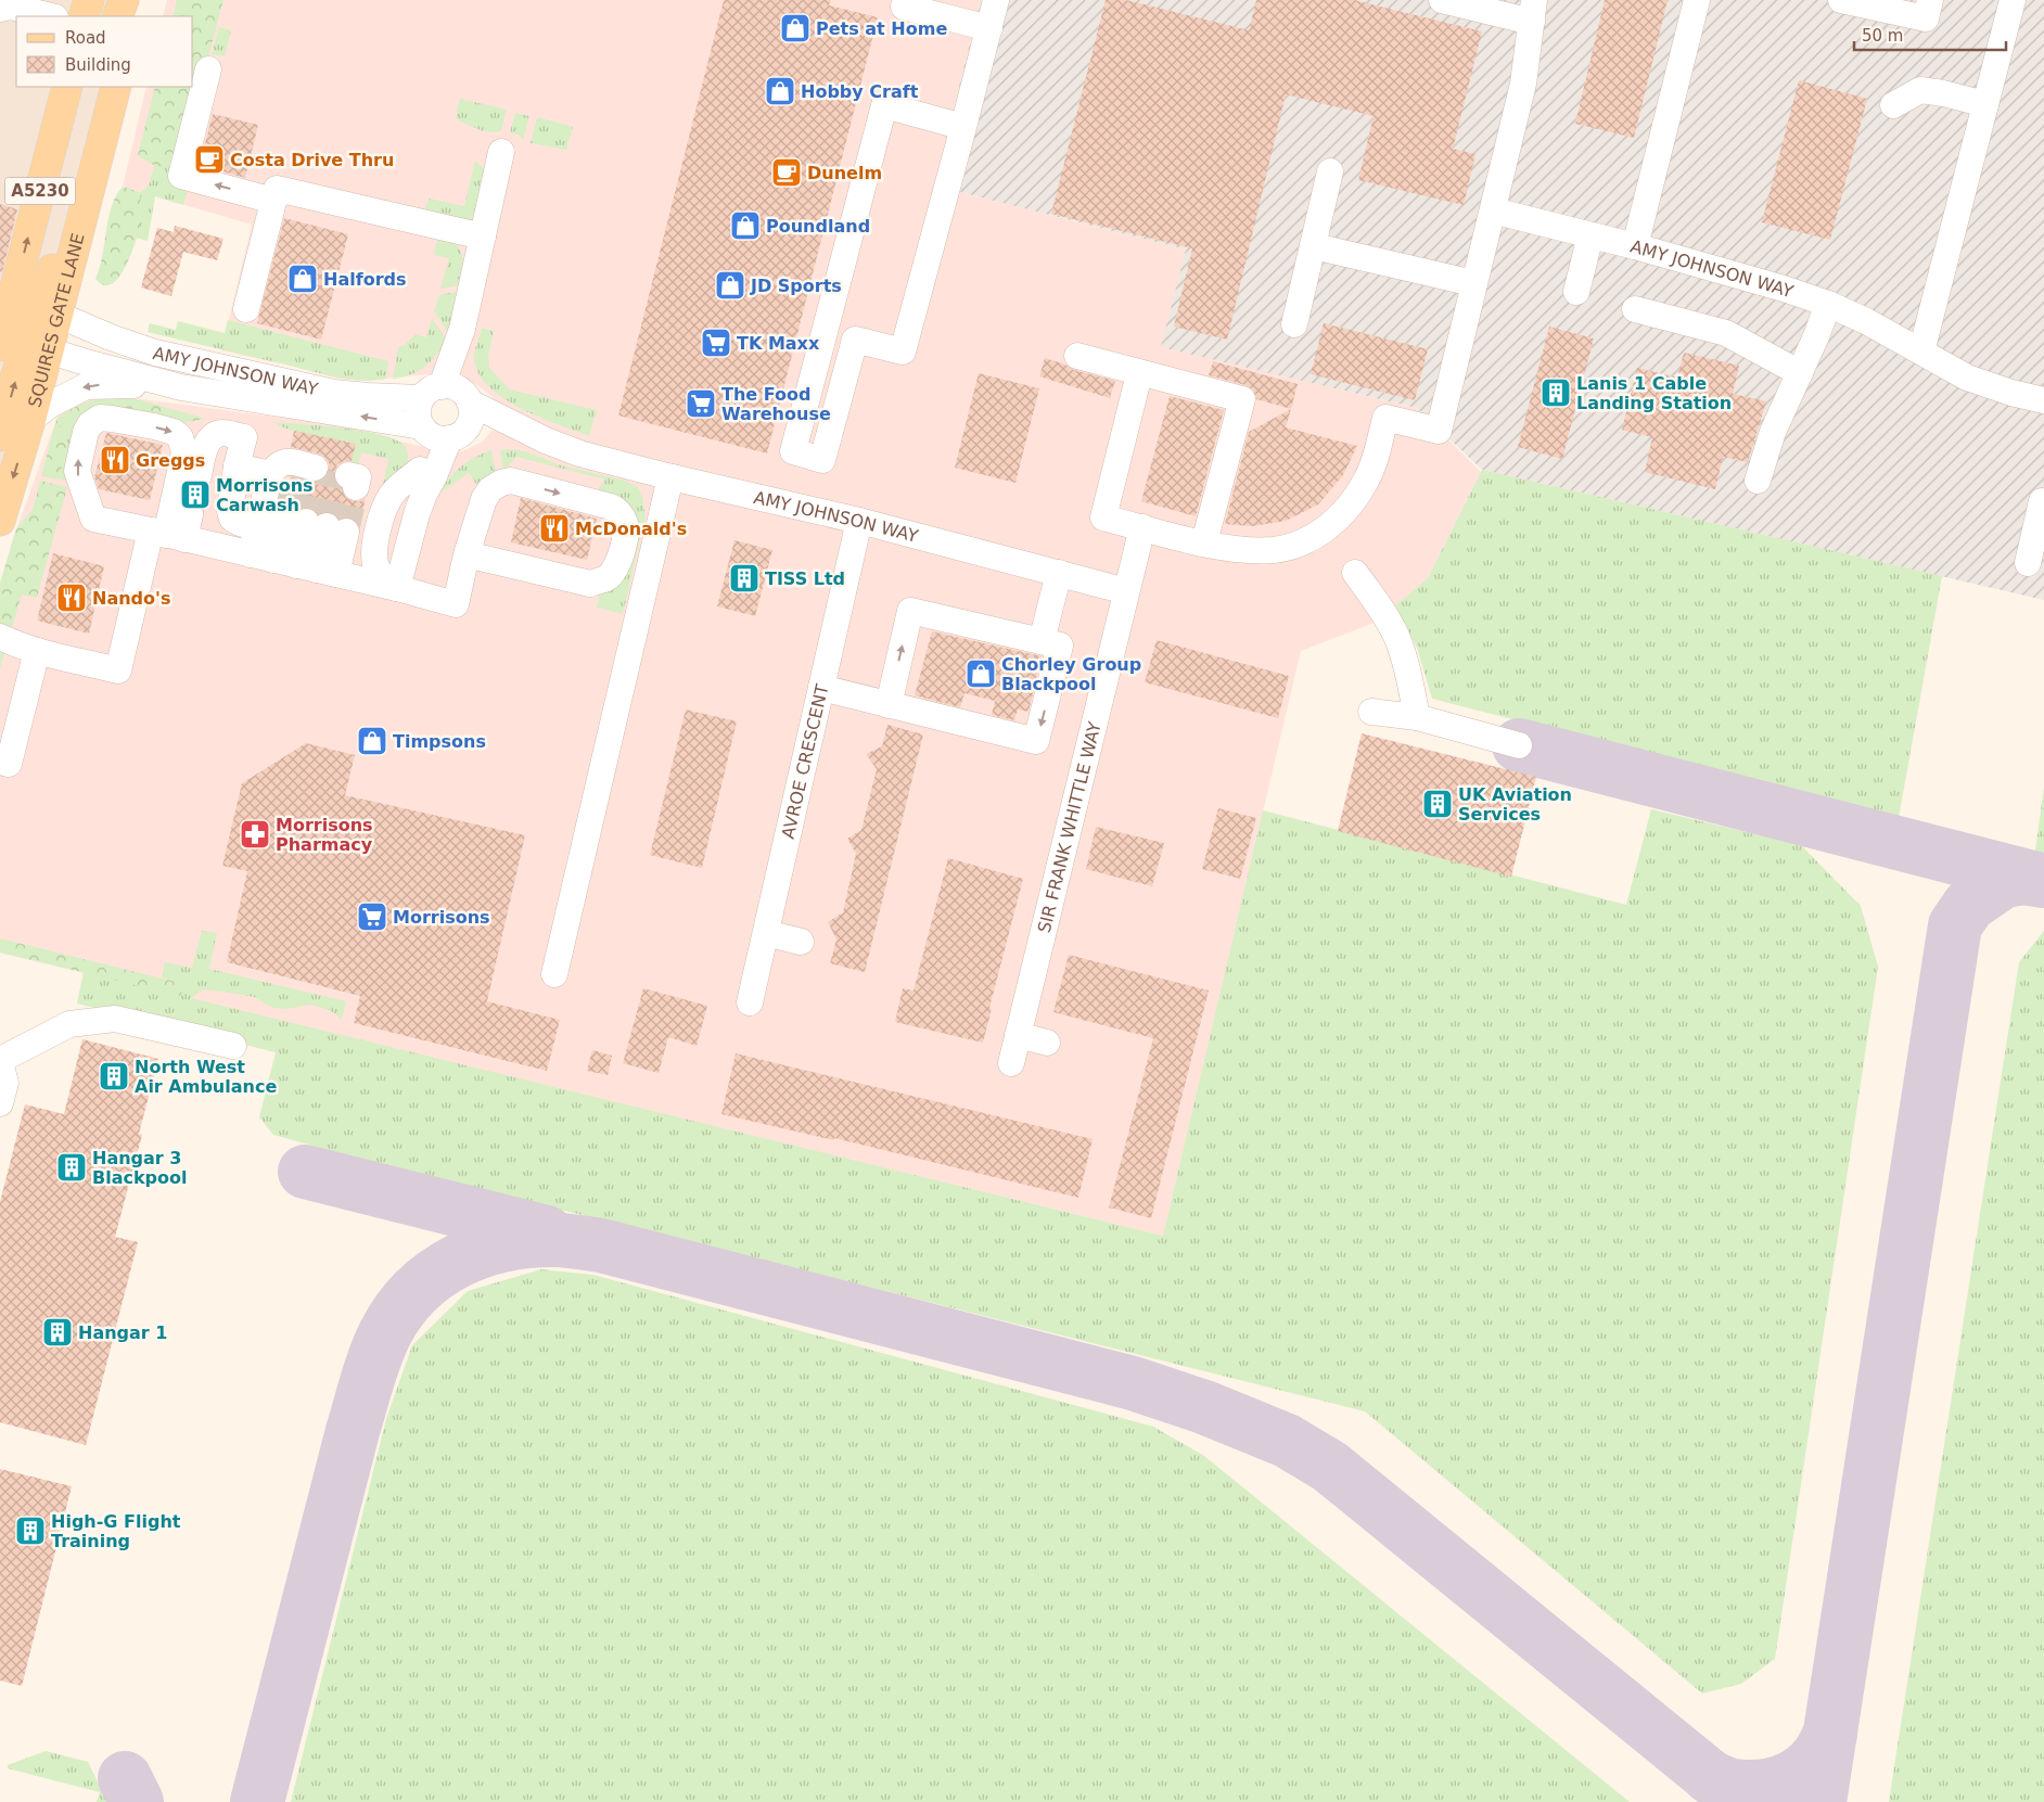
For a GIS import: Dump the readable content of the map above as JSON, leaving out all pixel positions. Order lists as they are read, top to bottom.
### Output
{
  "streets": {
    "main road": ["A5230", "SQUIRES GATE LANE"],
    "street": ["AMY JOHNSON WAY", "AVROE CRESCENT", "SIR FRANK WHITTLE WAY"]
  },
  "crossings": [
    ["AMY JOHNSON WAY", "SQUIRES GATE LANE"],
    ["AMY JOHNSON WAY", "AVROE CRESCENT"],
    ["AMY JOHNSON WAY", "SIR FRANK WHITTLE WAY"]
  ],
  "places": {
    "shop": [
      "Pets at Home",
      "Hobby Craft",
      "Poundland",
      "Halfords",
      "JD Sports",
      "Chorley Group Blackpool",
      "Timpsons"
    ],
    "cafe": ["Costa Drive Thru", "Dunelm"],
    "supermarket": ["TK Maxx", "The Food Warehouse", "Morrisons"],
    "building": [
      "Lanis 1 Cable Landing Station",
      "Morrisons Carwash",
      "TISS Ltd",
      "UK Aviation Services",
      "North West Air Ambulance",
      "Hangar 3 Blackpool",
      "Hangar 1",
      "High-G Flight Training"
    ],
    "restaurant": ["Greggs", "McDonald's", "Nando's"],
    "pharmacy": ["Morrisons Pharmacy"]
  },
  "legend": ["Road", "Building"],
  "scale_bar": "50 m"
}
